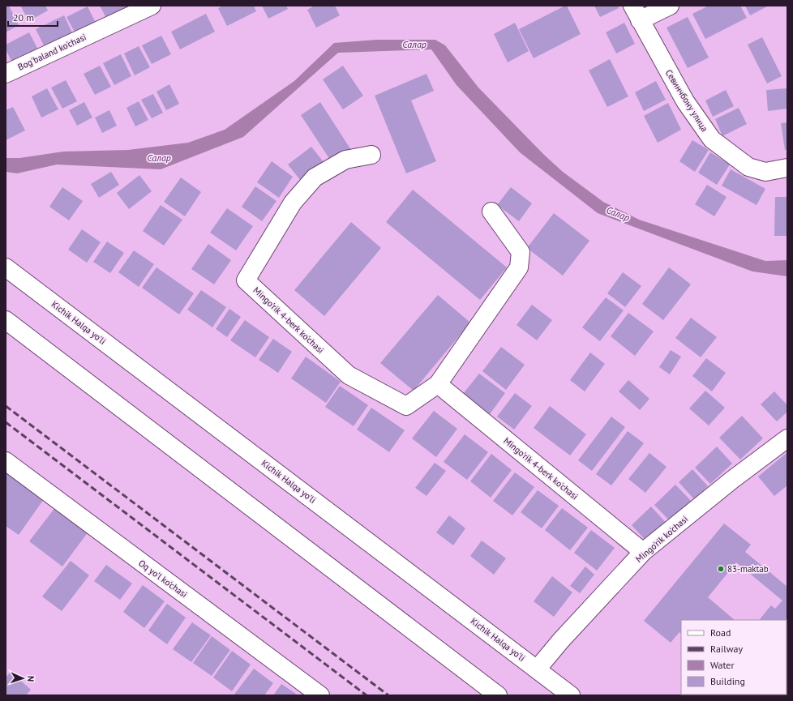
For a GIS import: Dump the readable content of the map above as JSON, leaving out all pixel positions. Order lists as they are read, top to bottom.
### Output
{
  "streets": {
    "main road": [
      "Bog'baland ko'chasi",
      "Севинчбону улица",
      "Mingo'rik 4-berk ko'chasi",
      "Kichik Halqa yo'li",
      "Mingo'rik ko'chasi",
      "Oq yo'l ko'chasi"
    ]
  },
  "crossings": [
    ["Mingo'rik 4-berk ko'chasi", "Mingo'rik ko'chasi"],
    ["Kichik Halqa yo'li", "Mingo'rik ko'chasi"]
  ],
  "water": ["Салар"],
  "places": ["83-maktab"],
  "legend": [
    "Road",
    "Railway",
    "Water",
    "Building"
  ],
  "scale_bar": "20 m",
  "north": "right"
}
